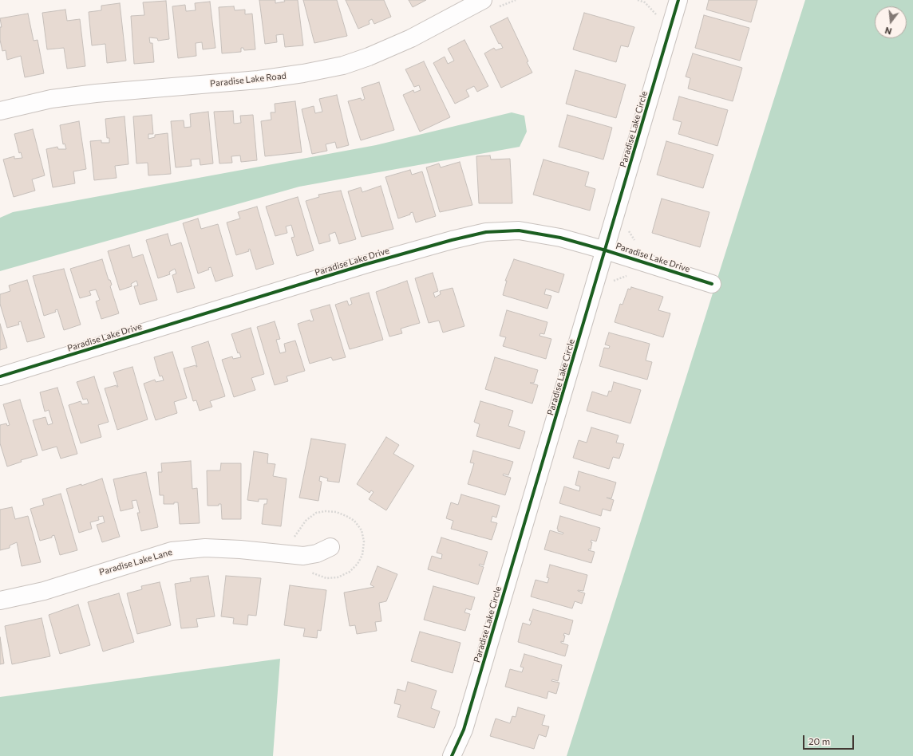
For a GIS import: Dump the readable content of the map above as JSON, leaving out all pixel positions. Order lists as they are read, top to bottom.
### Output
{
  "streets": {
    "street": [
      "Paradise Lake Road",
      "Paradise Lake Circle",
      "Paradise Lake Drive",
      "Paradise Lake Lane"
    ]
  },
  "crossings": [
    ["Paradise Lake Circle", "Paradise Lake Drive"]
  ],
  "scale_bar": "20 m",
  "north": "bottom"
}
